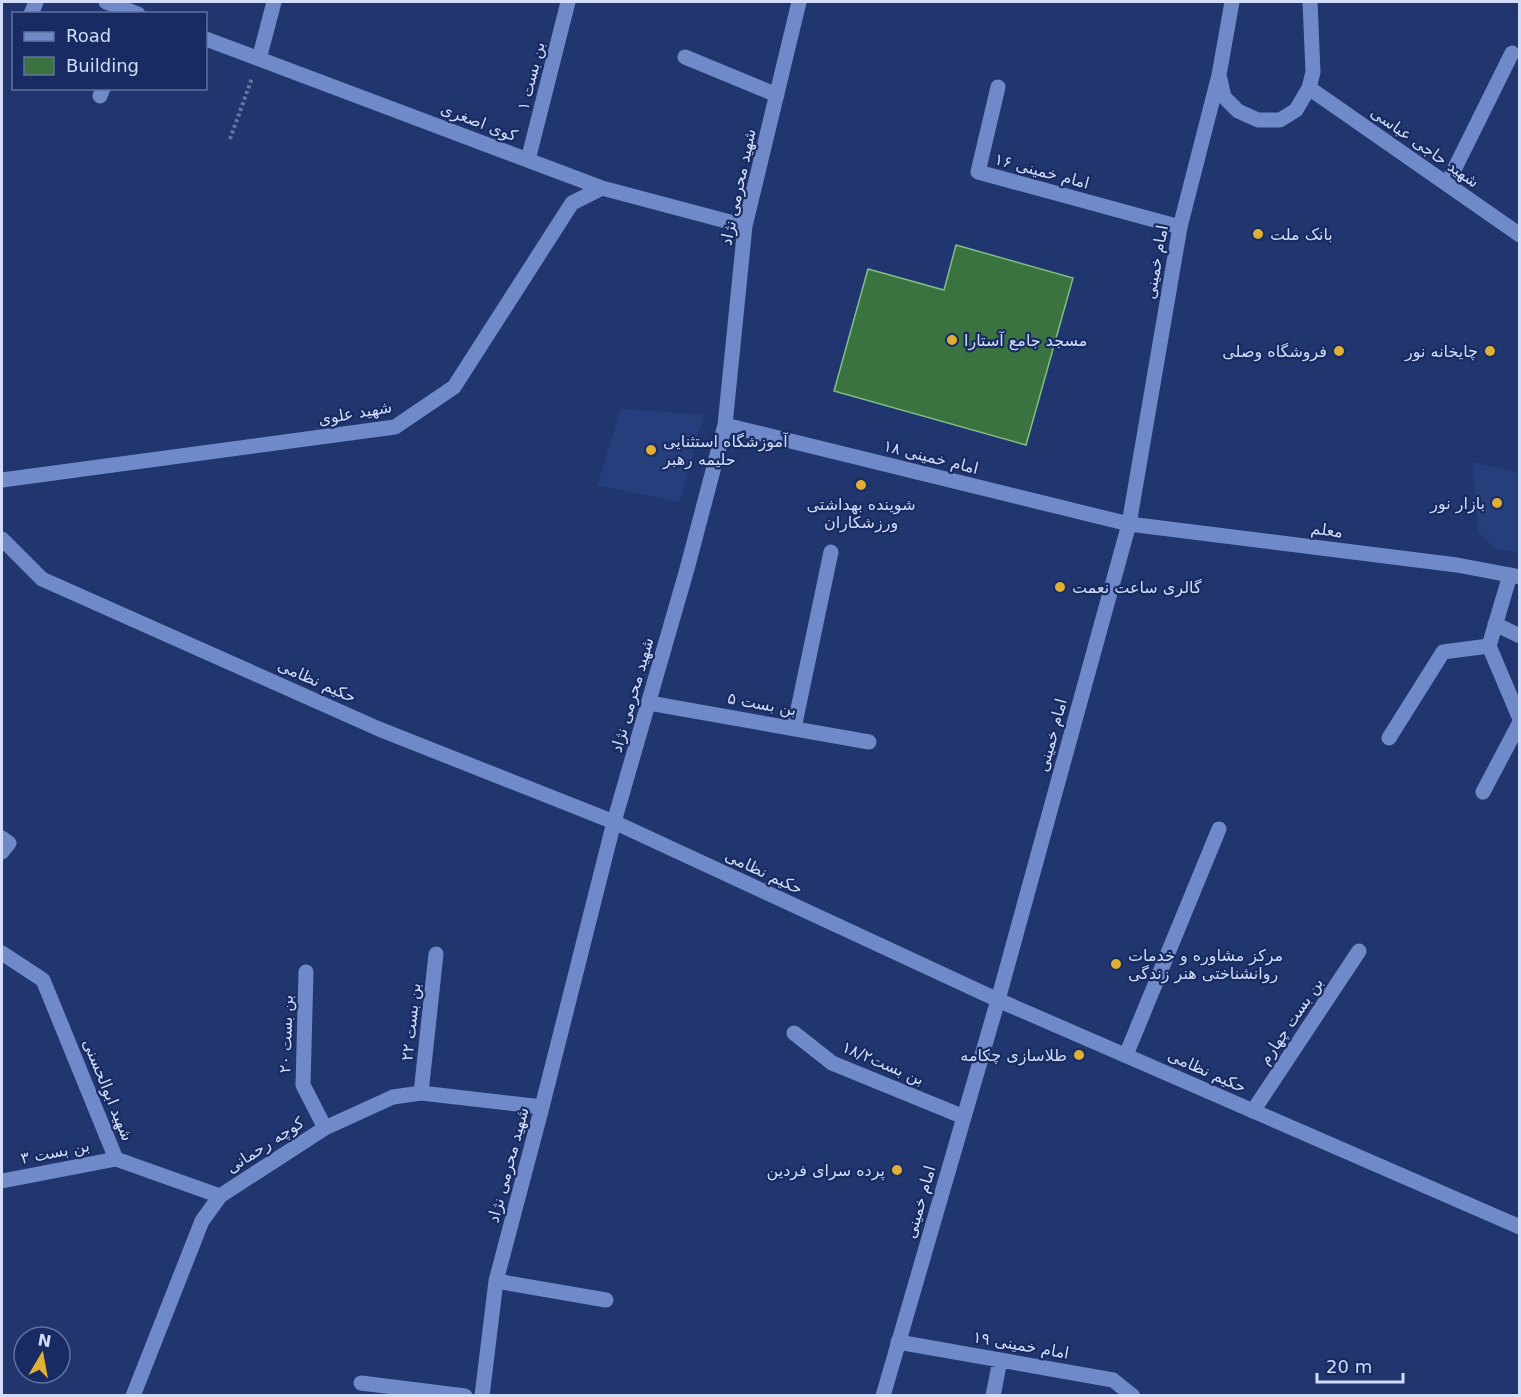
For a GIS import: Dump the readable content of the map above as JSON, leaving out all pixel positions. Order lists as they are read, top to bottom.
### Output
{
  "streets": {
    "street": [
      "بن بست ۱",
      "کوی اصغری",
      "شهید حاجی عباسی",
      "امام خمینی ۱۶",
      "شهید محرمی نژاد",
      "امام خمینی",
      "شهید علوی",
      "امام خمینی ۱۸",
      "معلم",
      "حکیم نظامی",
      "بن بست ۵",
      "بن بست چهارم",
      "بن بست ۲۲",
      "بن بست ۲۰",
      "بن بست۱۸/۲",
      "شهید ابوالحسنی",
      "کوچه رحمانی",
      "بن بست ۳",
      "امام خمینی ۱۹"
    ]
  },
  "crossings": [
    ["بن بست ۱", "کوی اصغری"],
    ["کوی اصغری", "شهید محرمی نژاد"],
    ["کوی اصغری", "شهید علوی"],
    ["امام خمینی ۱۶", "امام خمینی"],
    ["شهید محرمی نژاد", "امام خمینی ۱۸"],
    ["شهید محرمی نژاد", "حکیم نظامی"],
    ["شهید محرمی نژاد", "بن بست ۵"],
    ["شهید محرمی نژاد", "کوچه رحمانی"],
    ["امام خمینی", "امام خمینی ۱۸"],
    ["امام خمینی", "معلم"],
    ["امام خمینی", "حکیم نظامی"],
    ["امام خمینی", "بن بست۱۸/۲"],
    ["امام خمینی", "امام خمینی ۱۹"],
    ["امام خمینی ۱۸", "معلم"],
    ["حکیم نظامی", "بن بست چهارم"],
    ["بن بست ۲۲", "کوچه رحمانی"],
    ["بن بست ۲۰", "کوچه رحمانی"],
    ["شهید ابوالحسنی", "کوچه رحمانی"],
    ["شهید ابوالحسنی", "بن بست ۳"]
  ],
  "places": [
    "بانک ملت",
    "مسجد جامع آستارا",
    "فروشگاه وصلی",
    "چایخانه نور",
    "آموزشگاه استثنایی حلیمه رهبر",
    "شوینده بهداشتی ورزشکاران",
    "بازار نور",
    "گالری ساعت نعمت",
    "مرکز مشاوره و خدمات روانشناختی هنر زندگی",
    "طلاسازی چکامه",
    "پرده سرای فردین"
  ],
  "legend": ["Road", "Building"],
  "scale_bar": "20 m",
  "north": "top"
}
